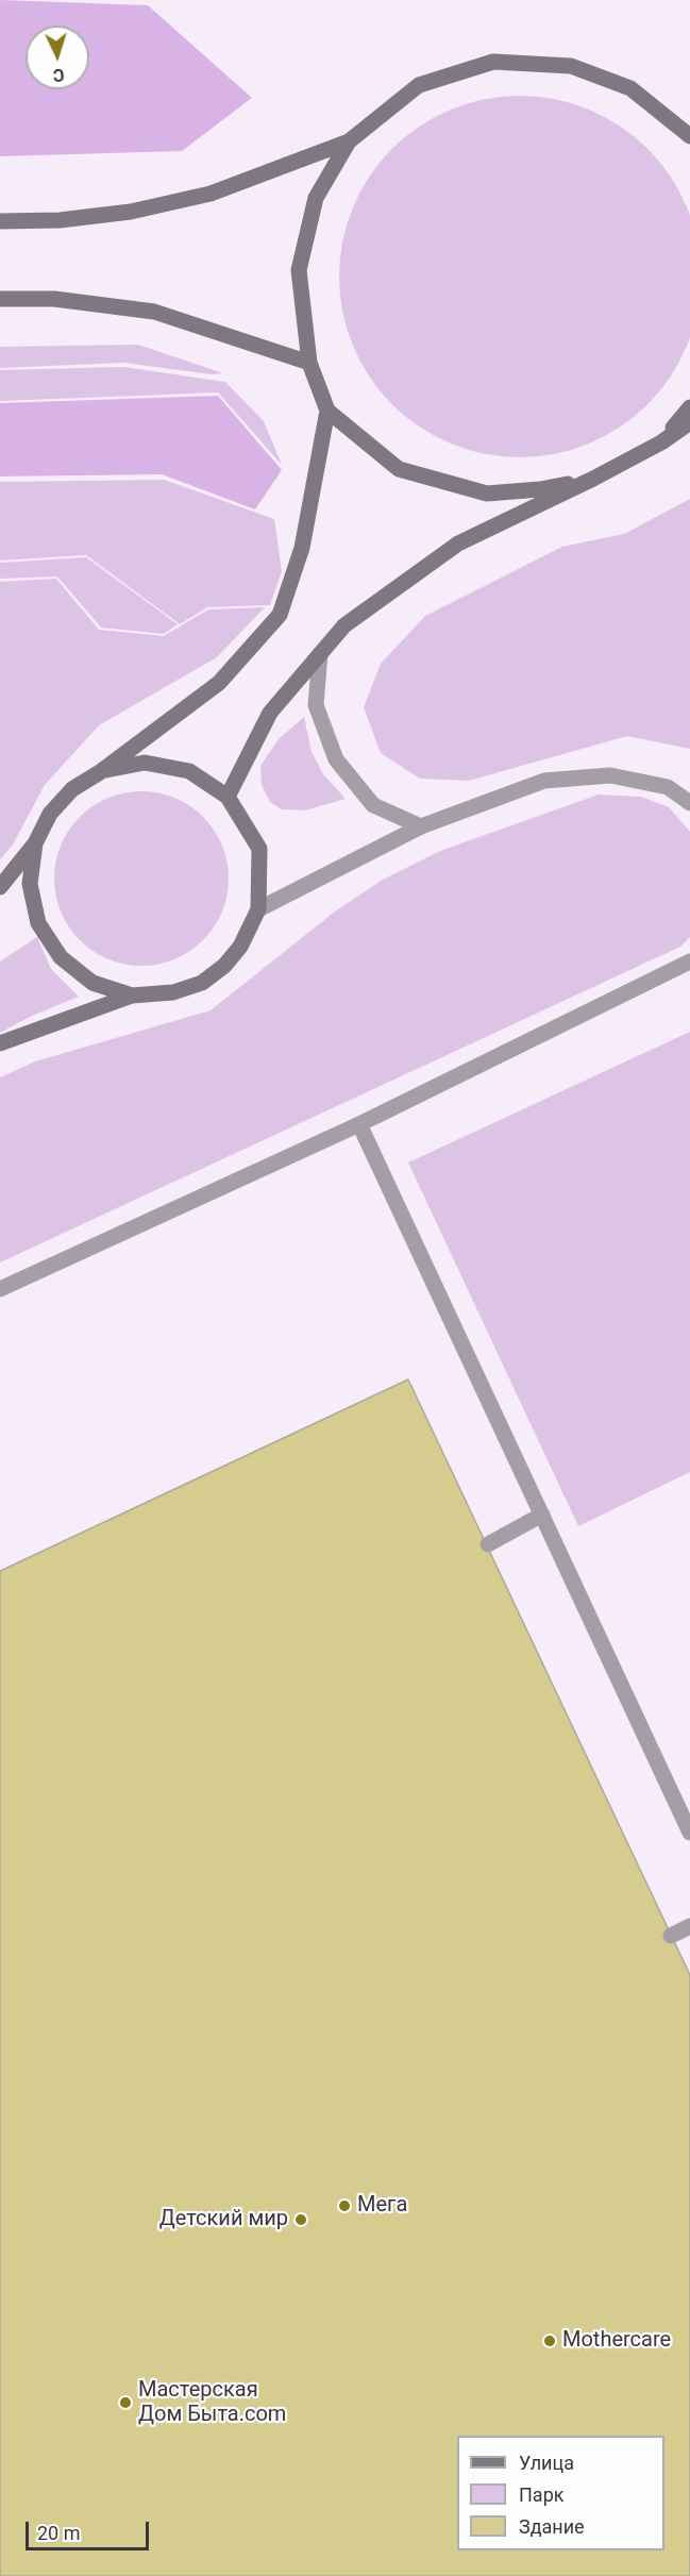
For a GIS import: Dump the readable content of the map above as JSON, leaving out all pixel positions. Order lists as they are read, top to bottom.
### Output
{
  "places": [
    "Мега",
    "Детский мир",
    "Mothercare",
    "Мастерская Дом Быта.com"
  ],
  "legend": ["Улица", "Парк", "Здание"],
  "scale_bar": "20 m",
  "north": "bottom"
}
